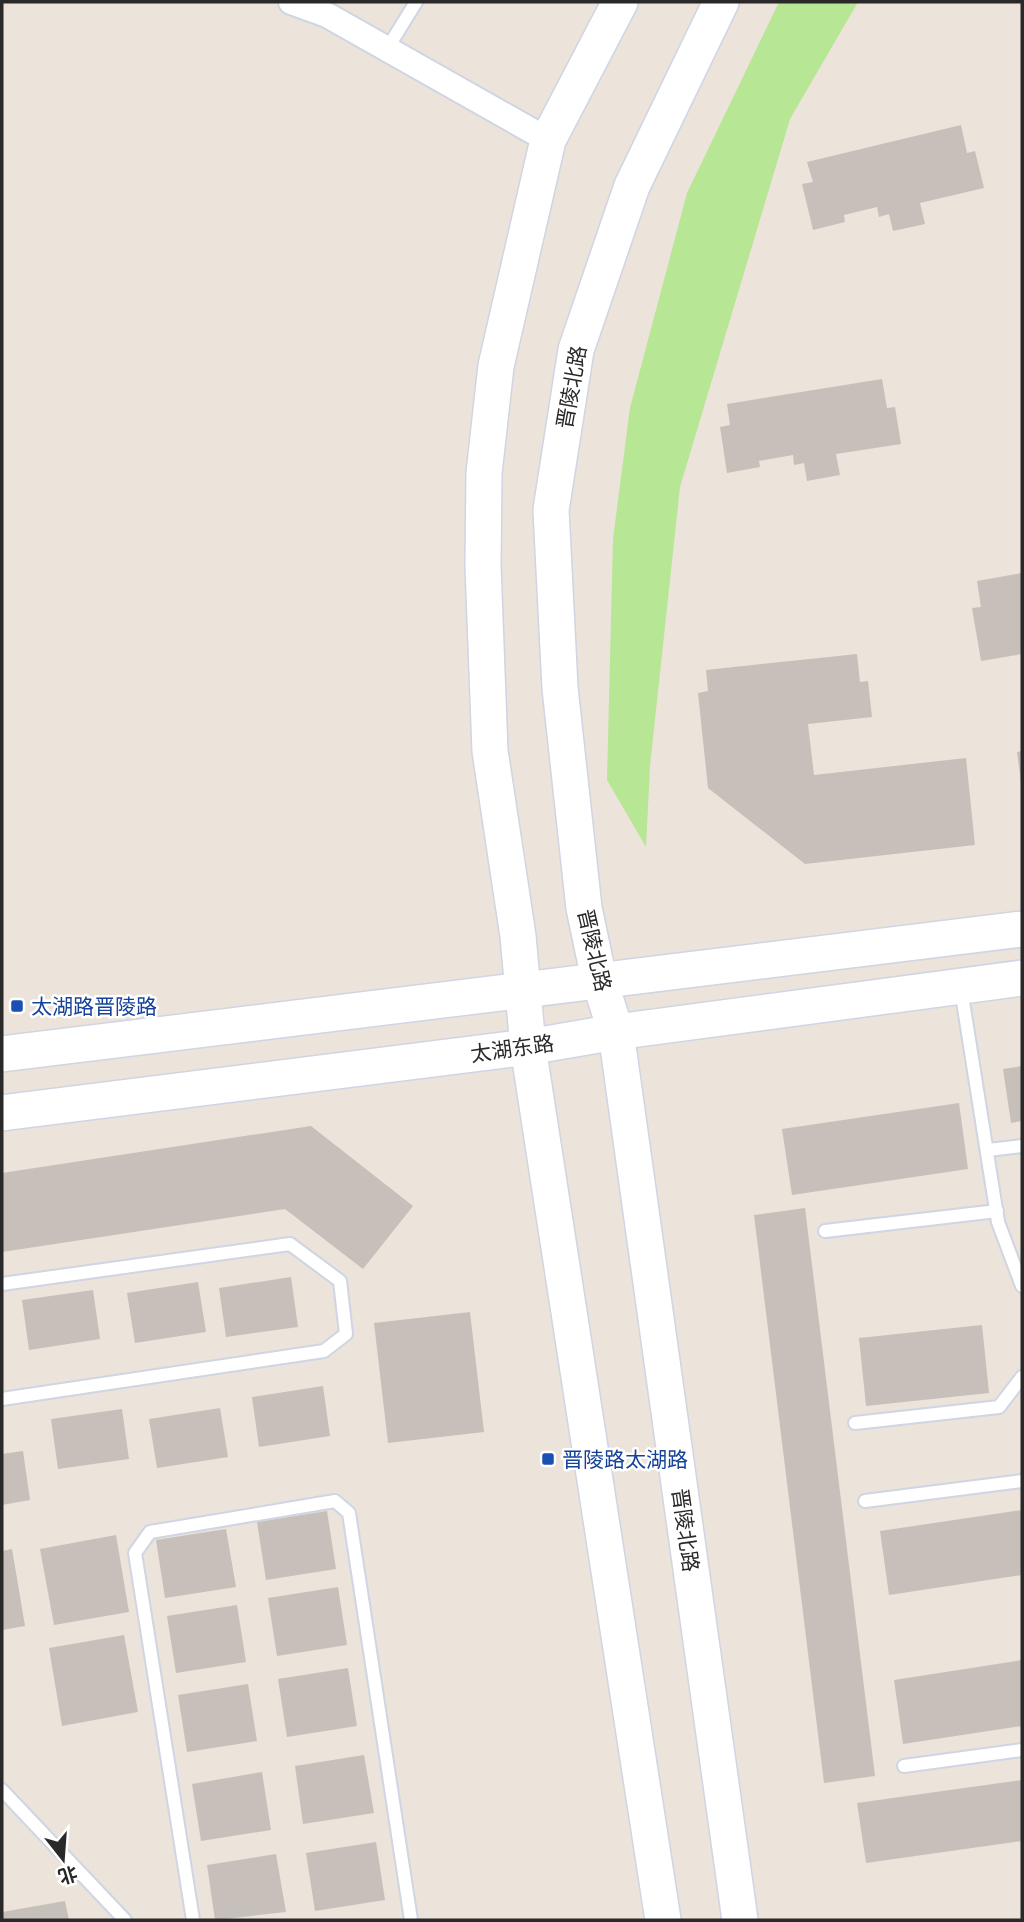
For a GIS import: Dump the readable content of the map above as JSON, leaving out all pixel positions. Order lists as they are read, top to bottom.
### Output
{
  "streets": {
    "main road": ["晋陵北路", "太湖东路"]
  },
  "crossings": [
    ["晋陵北路", "太湖东路"]
  ],
  "places": {
    "transit": ["太湖路晋陵路", "晋陵路太湖路"]
  },
  "north": "bottom"
}
